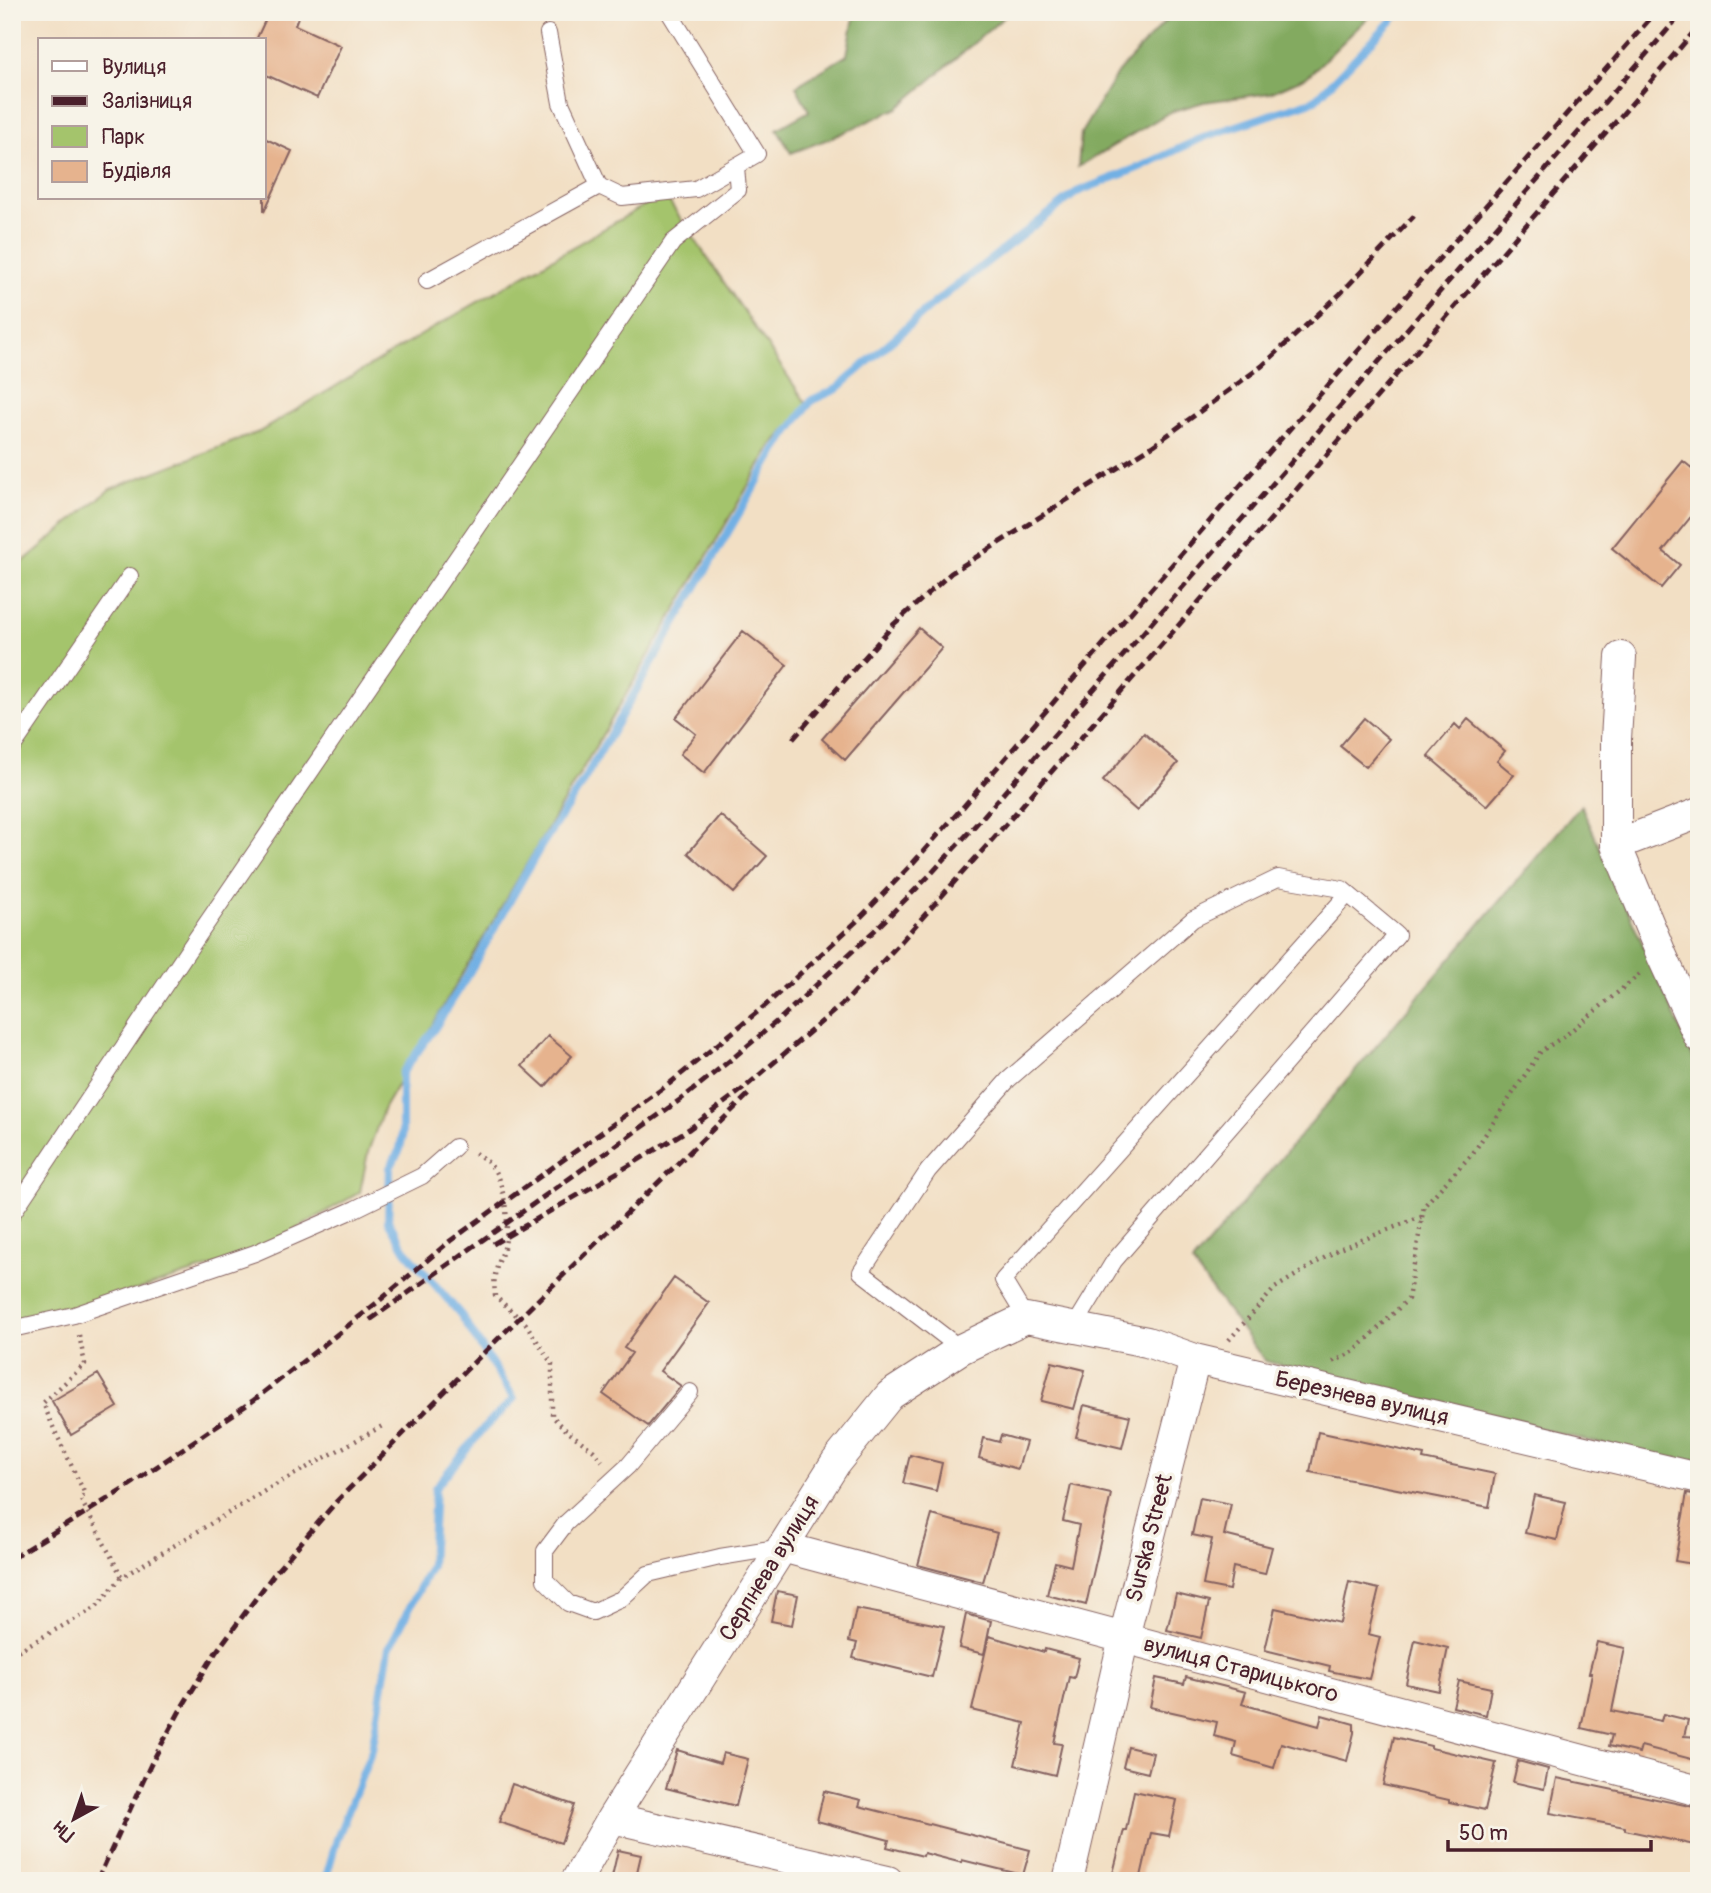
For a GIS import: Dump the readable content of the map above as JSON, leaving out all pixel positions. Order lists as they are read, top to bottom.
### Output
{
  "streets": {
    "street": [
      "Березнева вулиця",
      "Surska Street",
      "Серпнева вулиця",
      "вулиця Старицького"
    ]
  },
  "crossings": [
    ["Березнева вулиця", "Surska Street"],
    ["Березнева вулиця", "Серпнева вулиця"],
    ["Surska Street", "вулиця Старицького"],
    ["Серпнева вулиця", "вулиця Старицького"]
  ],
  "legend": [
    "Вулиця",
    "Залізниця",
    "Парк",
    "Будівля"
  ],
  "scale_bar": "50 m",
  "north": "bottom left"
}
